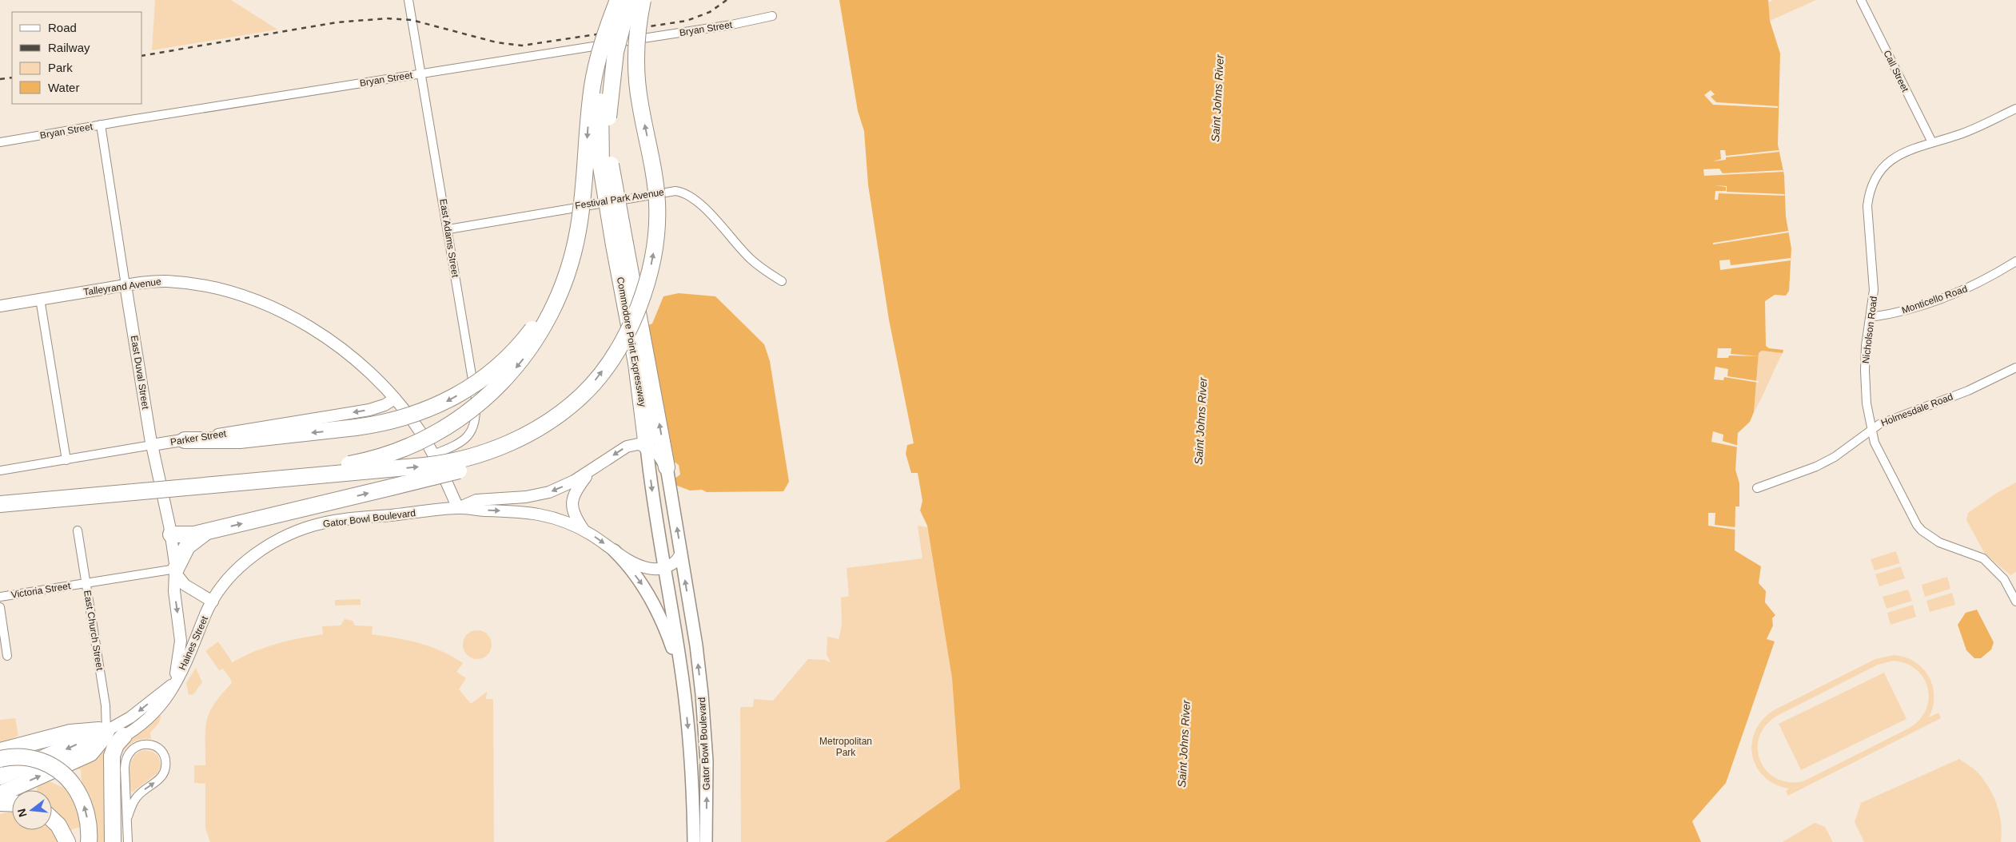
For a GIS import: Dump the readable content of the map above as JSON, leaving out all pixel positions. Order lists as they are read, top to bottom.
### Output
{
  "streets": {
    "highway": ["Commodore Point Expressway"],
    "main road": ["Gator Bowl Boulevard"],
    "street": [
      "Bryan Street",
      "Call Street",
      "Festival Park Avenue",
      "East Adams Street",
      "Talleyrand Avenue",
      "Monticello Road",
      "Nicholson Road",
      "East Duval Street",
      "Holmesdale Road",
      "Parker Street",
      "Victoria Street",
      "East Church Street",
      "Haines Street"
    ]
  },
  "crossings": [
    ["Bryan Street", "East Adams Street"],
    ["Bryan Street", "East Duval Street"],
    ["Call Street", "Nicholson Road"],
    ["Festival Park Avenue", "East Adams Street"],
    ["East Adams Street", "Talleyrand Avenue"],
    ["Talleyrand Avenue", "East Duval Street"],
    ["Talleyrand Avenue", "Parker Street"],
    ["Talleyrand Avenue", "Gator Bowl Boulevard"],
    ["Monticello Road", "Nicholson Road"],
    ["Nicholson Road", "Holmesdale Road"],
    ["Commodore Point Expressway", "Gator Bowl Boulevard"],
    ["East Duval Street", "Parker Street"],
    ["East Duval Street", "Gator Bowl Boulevard"],
    ["East Duval Street", "Victoria Street"],
    ["East Duval Street", "Haines Street"],
    ["Gator Bowl Boulevard", "Haines Street"],
    ["Victoria Street", "East Church Street"],
    ["East Church Street", "Haines Street"]
  ],
  "one_way": ["Parker Street"],
  "water": ["Saint Johns River"],
  "parks": ["Metropolitan Park"],
  "legend": [
    "Road",
    "Railway",
    "Park",
    "Water"
  ],
  "north": "left"
}
